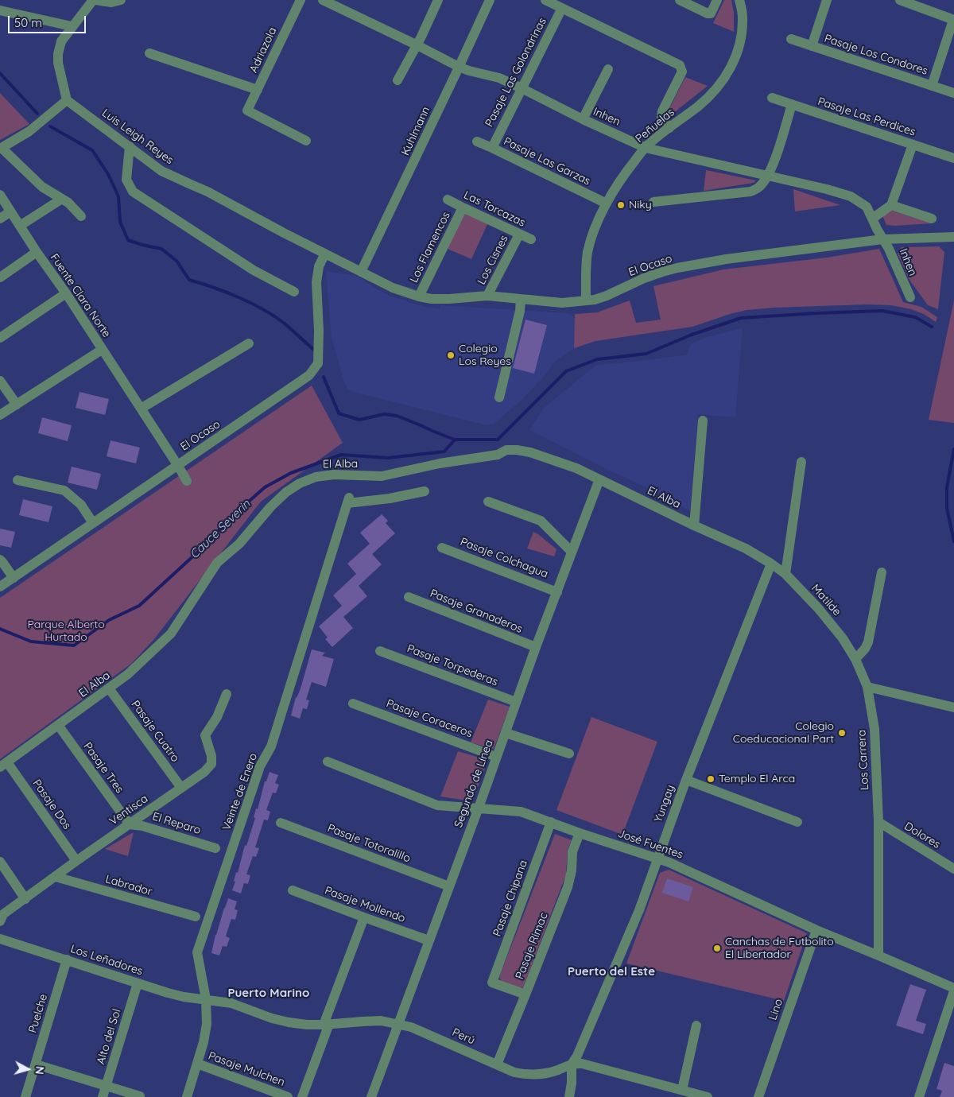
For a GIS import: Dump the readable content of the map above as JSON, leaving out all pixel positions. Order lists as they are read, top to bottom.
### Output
{
  "streets": {
    "street": [
      "Adriazola",
      "Pasaje Los Condores",
      "Pasaje Las Golondrinas",
      "Inhen",
      "Pasaje Las Perdices",
      "Peñuelas",
      "Kuhlmann",
      "Luis Leigh Reyes",
      "Pasaje Las Garzas",
      "Las Torcazas",
      "Los Flamencos",
      "Los Cisnes",
      "El Ocaso",
      "Fuente Clara Norte",
      "El Alba",
      "Pasaje Colchagua",
      "Matilde",
      "Pasaje Granaderos",
      "Pasaje Torpederas",
      "Pasaje Coraceros",
      "Pasaje Cuatro",
      "Los Carrera",
      "Pasaje Tres",
      "Segundo de Línea",
      "Veinte de Enero",
      "Yungay",
      "Pasaje Dos",
      "Ventisca",
      "El Reparo",
      "Dolores",
      "Pasaje Totoralillo",
      "José Fuentes",
      "Labrador",
      "Pasaje Chipana",
      "Pasaje Mollendo",
      "Pasaje Rimac",
      "Los Leñadores",
      "Lino",
      "Puelche",
      "Alto del Sol",
      "Perú",
      "Pasaje Mulchen"
    ]
  },
  "crossings": [
    ["Pasaje Las Golondrinas", "Inhen"],
    ["Pasaje Las Golondrinas", "Pasaje Las Garzas"],
    ["Inhen", "Peñuelas"],
    ["Inhen", "Kuhlmann"],
    ["Inhen", "El Ocaso"],
    ["Peñuelas", "Pasaje Las Garzas"],
    ["Peñuelas", "El Ocaso"],
    ["Kuhlmann", "Luis Leigh Reyes"],
    ["Kuhlmann", "El Ocaso"],
    ["Luis Leigh Reyes", "El Ocaso"],
    ["Las Torcazas", "Los Flamencos"],
    ["Las Torcazas", "Los Cisnes"],
    ["Los Flamencos", "El Ocaso"],
    ["Los Cisnes", "El Ocaso"],
    ["El Ocaso", "Fuente Clara Norte"],
    ["El Alba", "Matilde"],
    ["El Alba", "Pasaje Cuatro"],
    ["El Alba", "Pasaje Tres"],
    ["El Alba", "Segundo de Línea"],
    ["El Alba", "Yungay"],
    ["El Alba", "Pasaje Dos"],
    ["Pasaje Colchagua", "Segundo de Línea"],
    ["Matilde", "Los Carrera"],
    ["Matilde", "Yungay"],
    ["Pasaje Granaderos", "Segundo de Línea"],
    ["Pasaje Torpederas", "Segundo de Línea"],
    ["Pasaje Coraceros", "Segundo de Línea"],
    ["Pasaje Cuatro", "Ventisca"],
    ["Los Carrera", "Dolores"],
    ["Los Carrera", "José Fuentes"],
    ["Pasaje Tres", "Ventisca"],
    ["Pasaje Tres", "El Reparo"],
    ["Segundo de Línea", "Pasaje Totoralillo"],
    ["Segundo de Línea", "José Fuentes"],
    ["Segundo de Línea", "Pasaje Mollendo"],
    ["Segundo de Línea", "Perú"],
    ["Veinte de Enero", "Los Leñadores"],
    ["Veinte de Enero", "Perú"],
    ["Veinte de Enero", "Pasaje Mulchen"],
    ["Yungay", "José Fuentes"],
    ["Yungay", "Perú"],
    ["Pasaje Dos", "Ventisca"],
    ["Ventisca", "El Reparo"],
    ["Ventisca", "Labrador"],
    ["José Fuentes", "Pasaje Chipana"],
    ["José Fuentes", "Pasaje Rimac"],
    ["José Fuentes", "Lino"],
    ["Pasaje Chipana", "Pasaje Rimac"],
    ["Pasaje Rimac", "Perú"],
    ["Los Leñadores", "Puelche"],
    ["Los Leñadores", "Alto del Sol"],
    ["Los Leñadores", "Perú"]
  ],
  "districts": ["Puerto del Este", "Puerto Marino"],
  "water": ["Cauce Severin"],
  "parks": ["Parque Alberto Hurtado"],
  "places": [
    "Niky",
    "Colegio Los Reyes",
    "Colegio Coeducacional Part",
    "Templo El Arca",
    "Canchas de Futbolito El Libertador"
  ],
  "scale_bar": "50 m",
  "north": "right"
}
